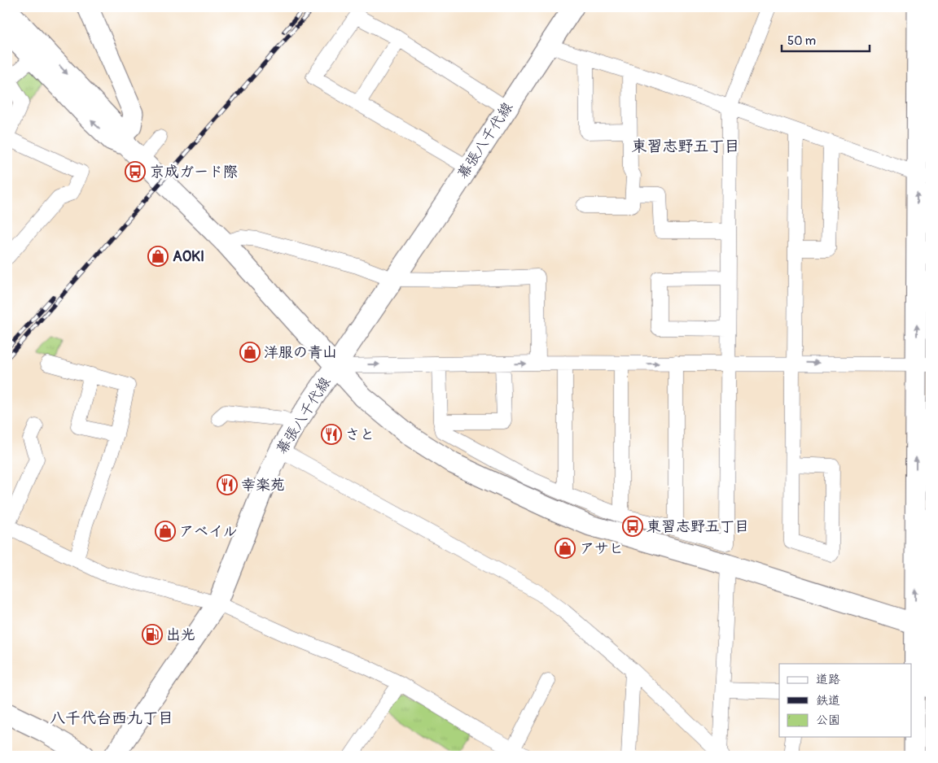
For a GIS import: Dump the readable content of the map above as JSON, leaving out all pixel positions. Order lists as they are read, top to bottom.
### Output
{
  "streets": {
    "street": ["幕張八千代線"]
  },
  "districts": ["東習志野五丁目", "八千代台西九丁目"],
  "places": {
    "bus stop": ["京成ガード際", "東習志野五丁目"],
    "shop": [
      "AOKI",
      "洋服の青山",
      "アベイル",
      "アサヒ"
    ],
    "restaurant": ["さと", "幸楽苑"],
    "fuel station": ["出光"]
  },
  "legend": ["道路", "鉄道", "公園"],
  "scale_bar": "50 m"
}
